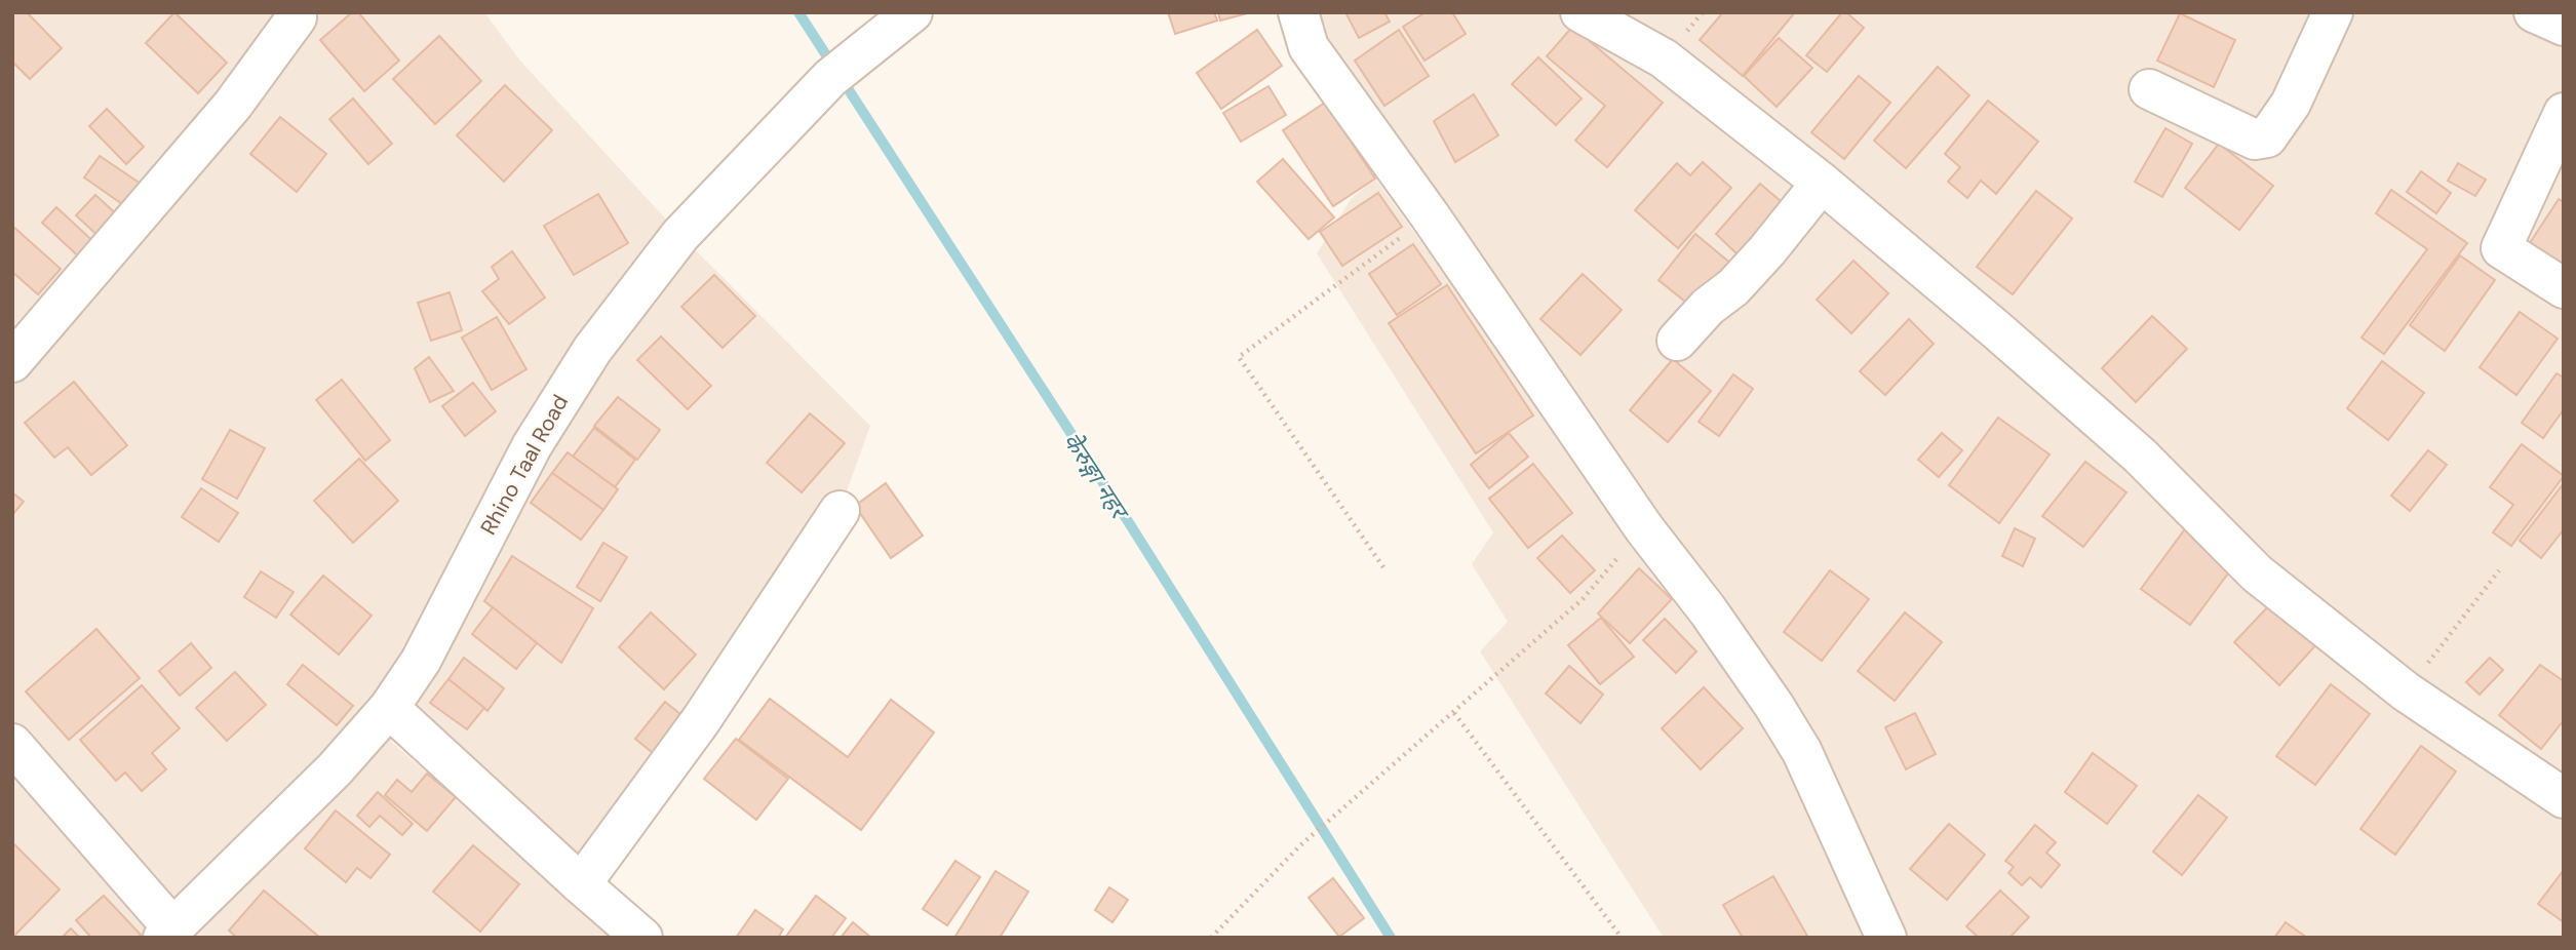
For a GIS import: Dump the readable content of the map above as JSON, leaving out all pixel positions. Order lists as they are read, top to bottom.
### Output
{
  "streets": {
    "street": ["Rhino Taal Road"]
  },
  "water": ["केेरुङ्गा नहर"]
}
